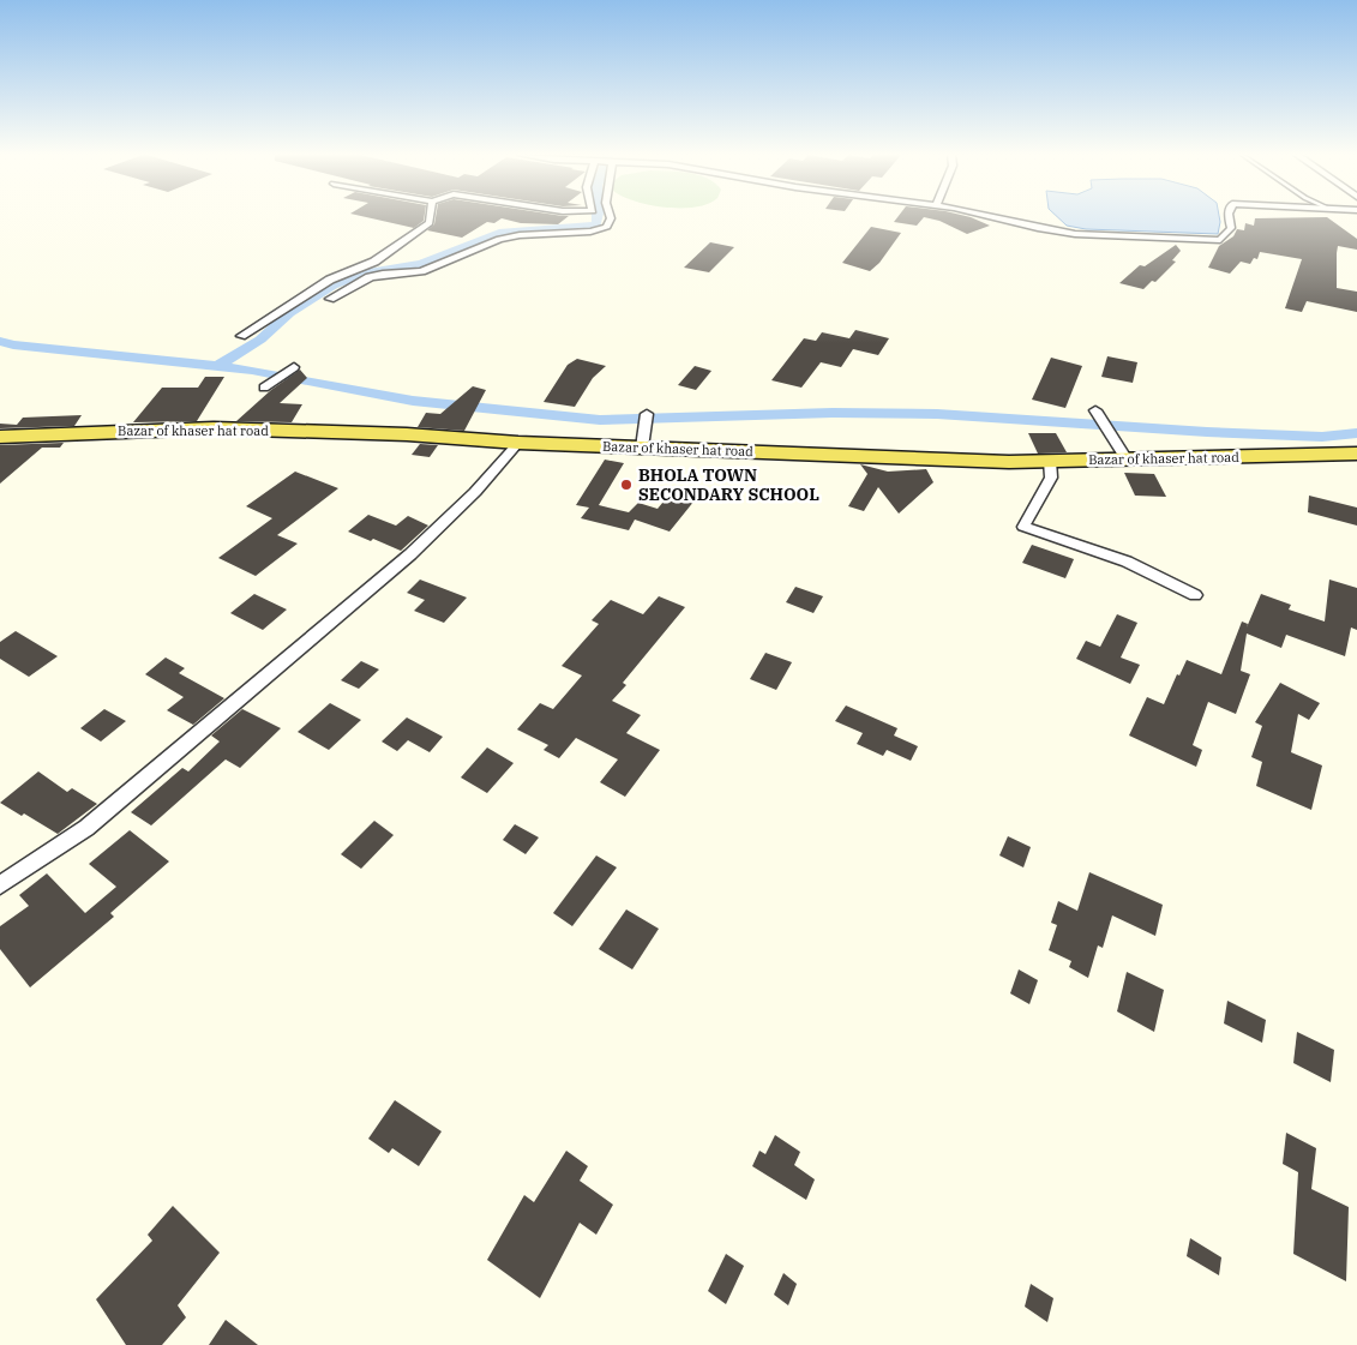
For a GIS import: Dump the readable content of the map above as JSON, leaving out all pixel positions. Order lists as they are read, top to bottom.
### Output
{
  "streets": {
    "main road": ["Bazar of khaser hat road"]
  },
  "places": ["BHOLA TOWN SECONDARY SCHOOL"]
}
